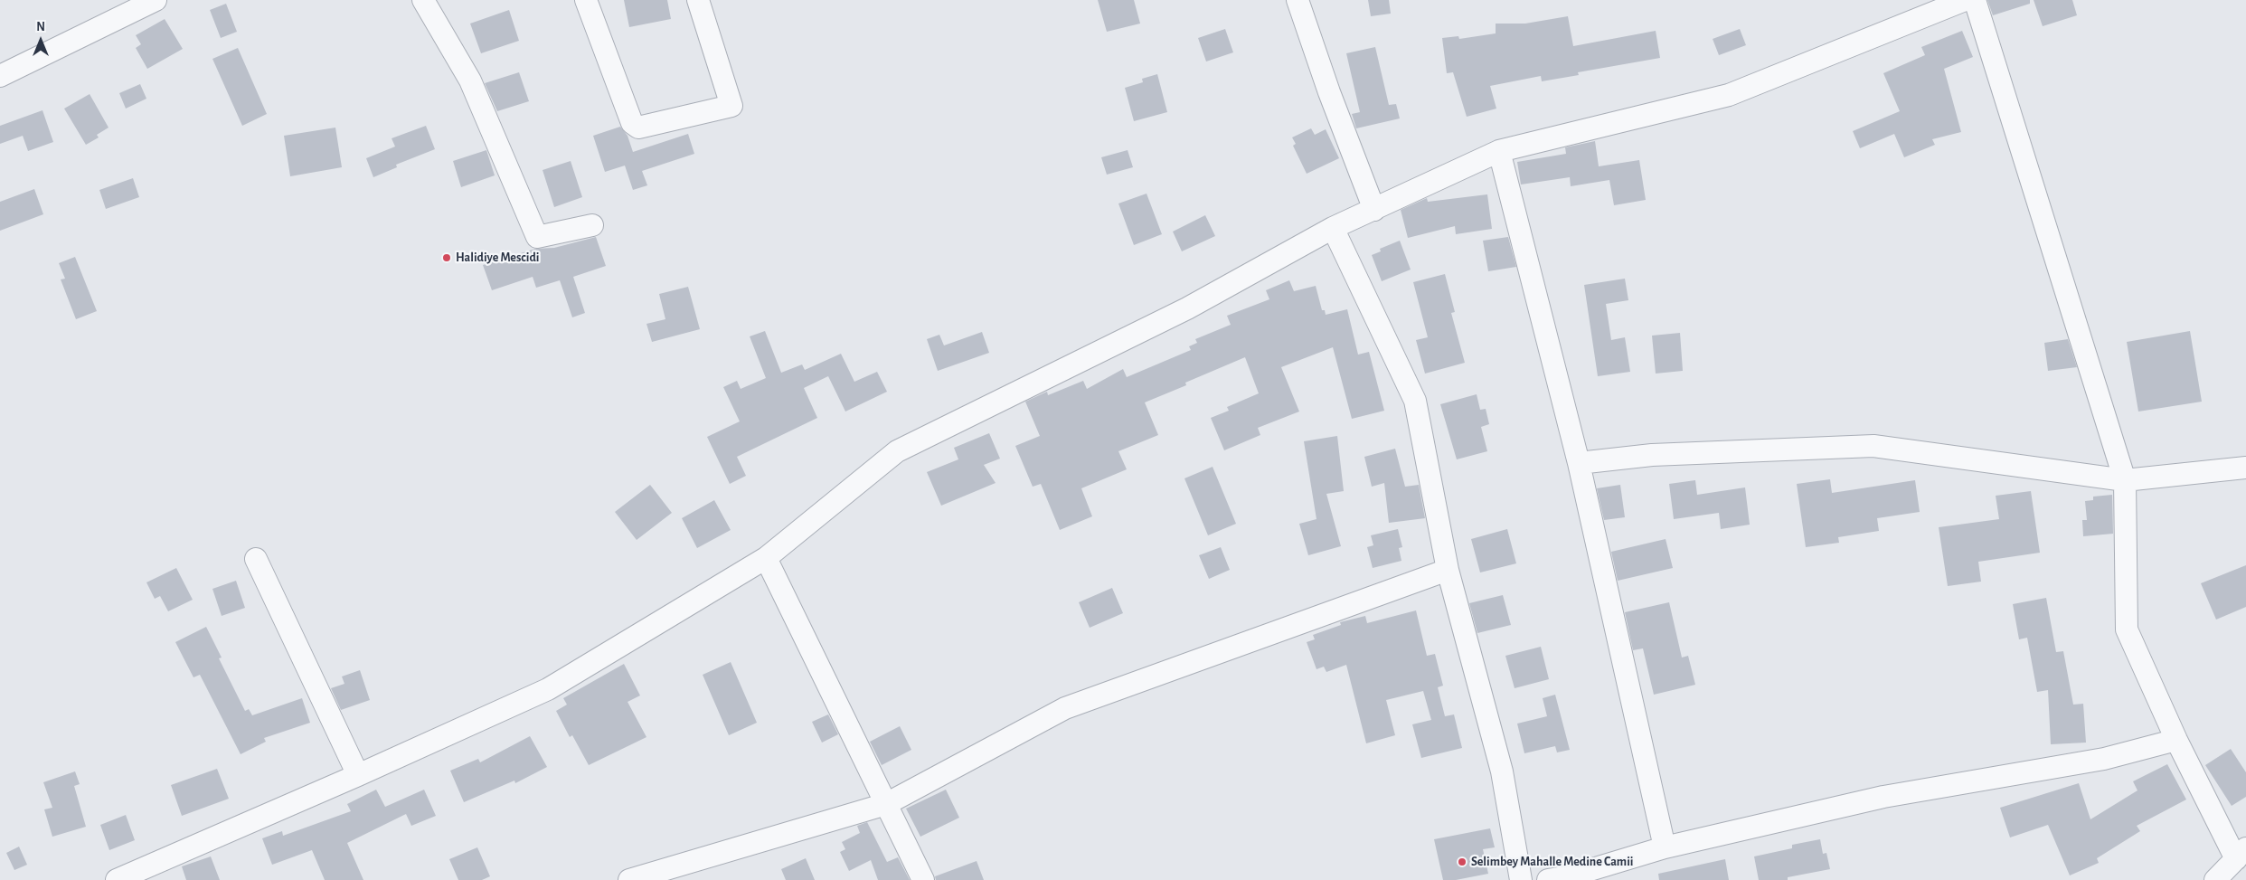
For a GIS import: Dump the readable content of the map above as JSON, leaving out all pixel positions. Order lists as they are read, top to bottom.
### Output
{
  "places": ["Halidiye Mescidi", "Selimbey Mahalle Medine Camii"],
  "north": "top"
}
